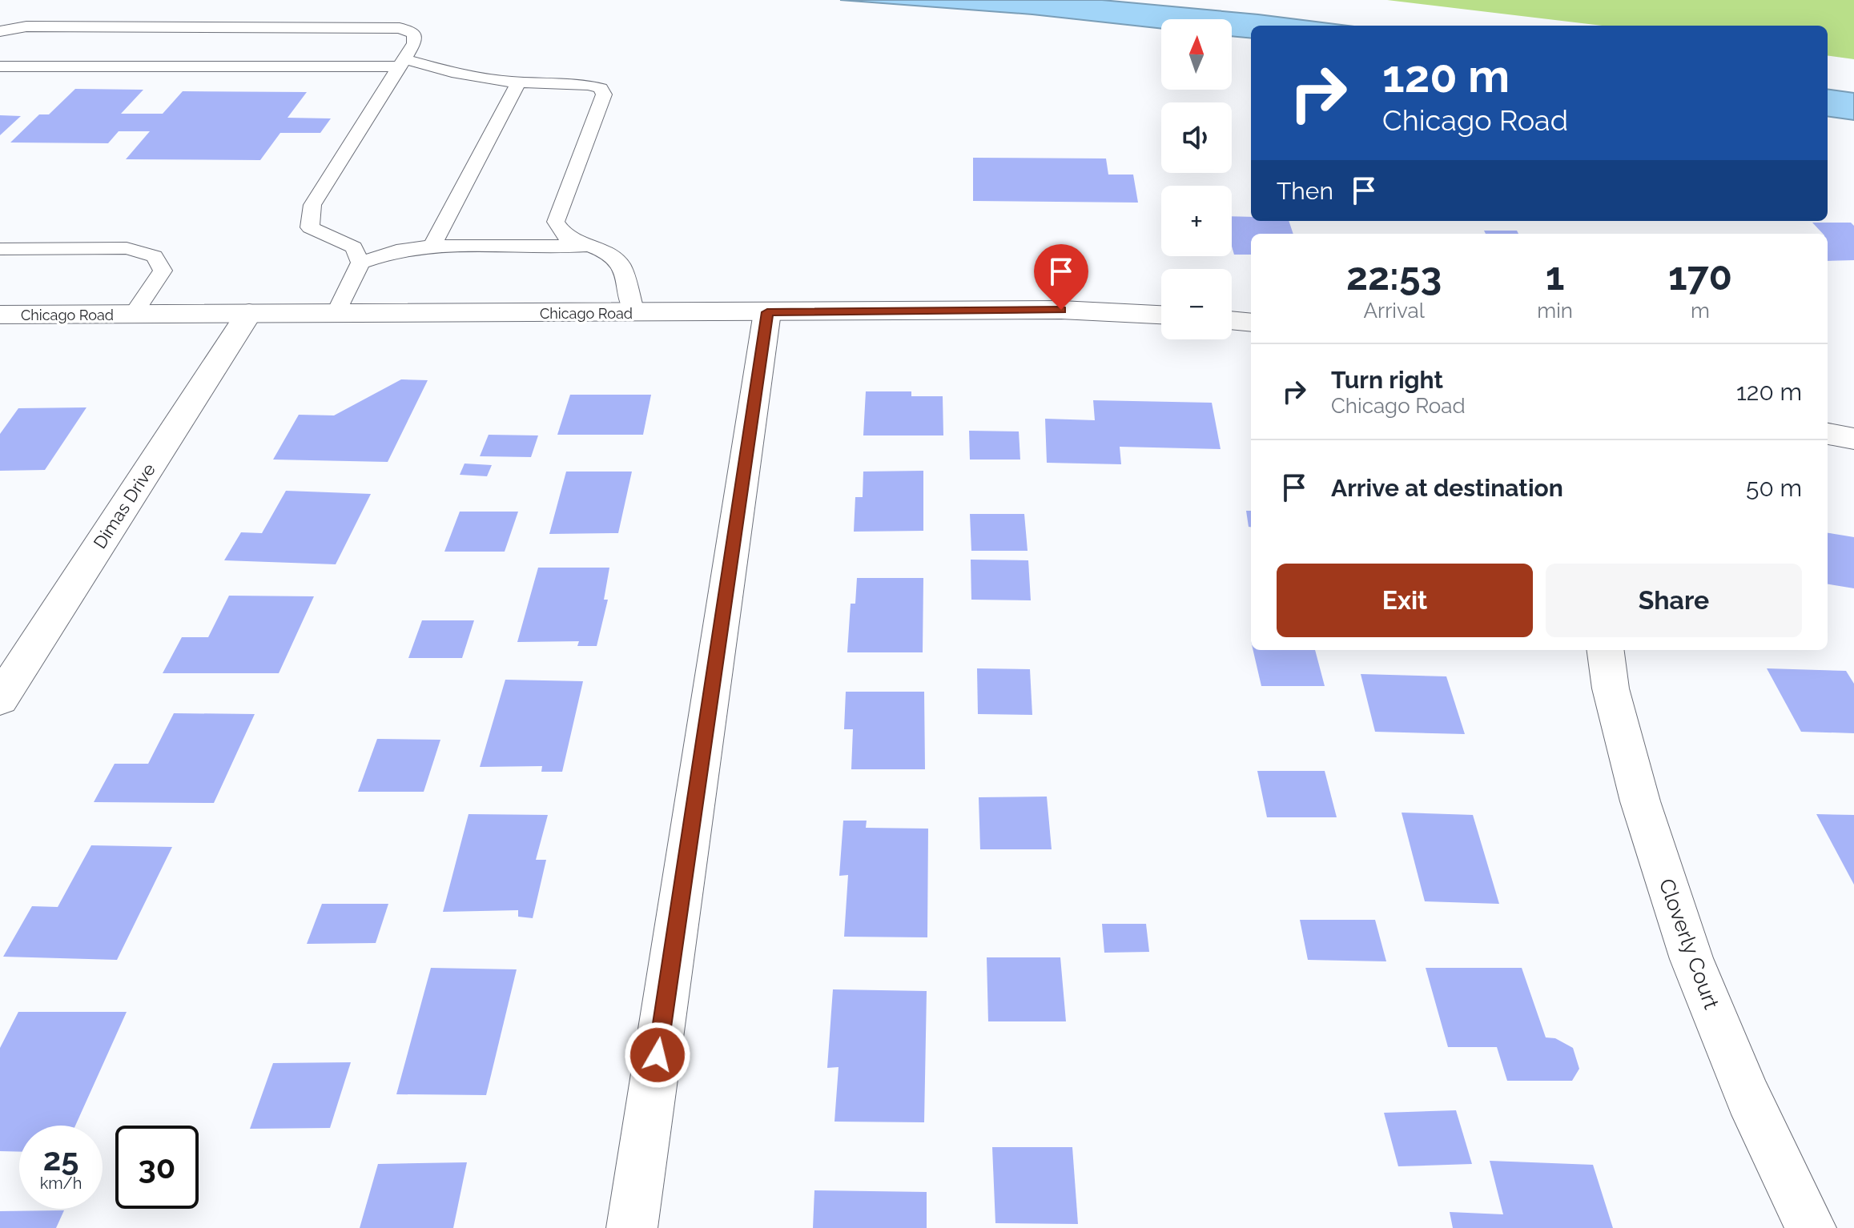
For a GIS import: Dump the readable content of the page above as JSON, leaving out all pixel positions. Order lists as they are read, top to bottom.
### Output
{
  "streets": {
    "street": ["Chicago Road", "Dimas Drive", "Cloverly Court"]
  },
  "crossings": [
    ["Chicago Road", "Dimas Drive"]
  ],
  "north": "top",
  "page": {
    "map_buttons": ["+", "−"],
    "turn": ["120 m", "Chicago Road"],
    "then": "Then",
    "eta": [
      "22:53",
      "Arrival",
      "1",
      "min",
      "170",
      "m"
    ],
    "list": [
      {
        "name": "Turn right",
        "note": "Chicago Road",
        "value": "120 m"
      },
      {
        "name": "Arrive at destination",
        "value": "50 m"
      }
    ],
    "buttons": ["Exit", "Share"],
    "speed": "25 km/h",
    "limit": "30"
  }
}
